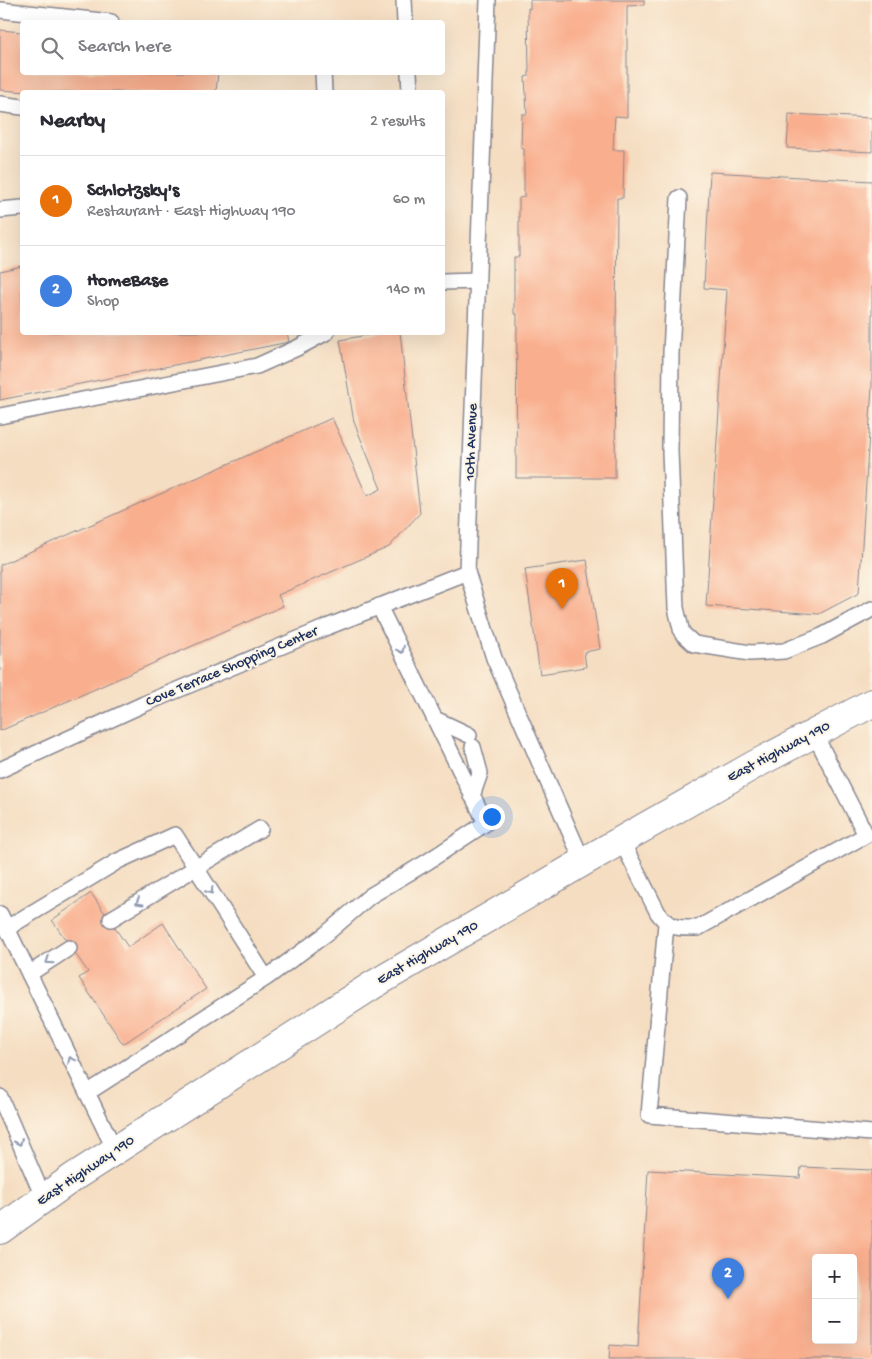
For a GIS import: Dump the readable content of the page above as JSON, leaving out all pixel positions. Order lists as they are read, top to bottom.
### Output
{
  "streets": {
    "main road": ["East Highway 190"],
    "lane": ["10th Avenue", "Cove Terrace Shopping Center"]
  },
  "crossings": [
    ["10th Avenue", "Cove Terrace Shopping Center"],
    ["10th Avenue", "East Highway 190"]
  ],
  "page": {
    "search": "Search here",
    "heading": ["Nearby", "2 results"],
    "list": [
      {
        "mark": "1",
        "name": "Schlotzsky's",
        "note": "Restaurant · East Highway 190",
        "value": "60 m"
      },
      {
        "mark": "2",
        "name": "HomeBase",
        "note": "Shop",
        "value": "140 m"
      }
    ],
    "pins": ["1", "2"],
    "map_buttons": ["+", "−"]
  }
}
